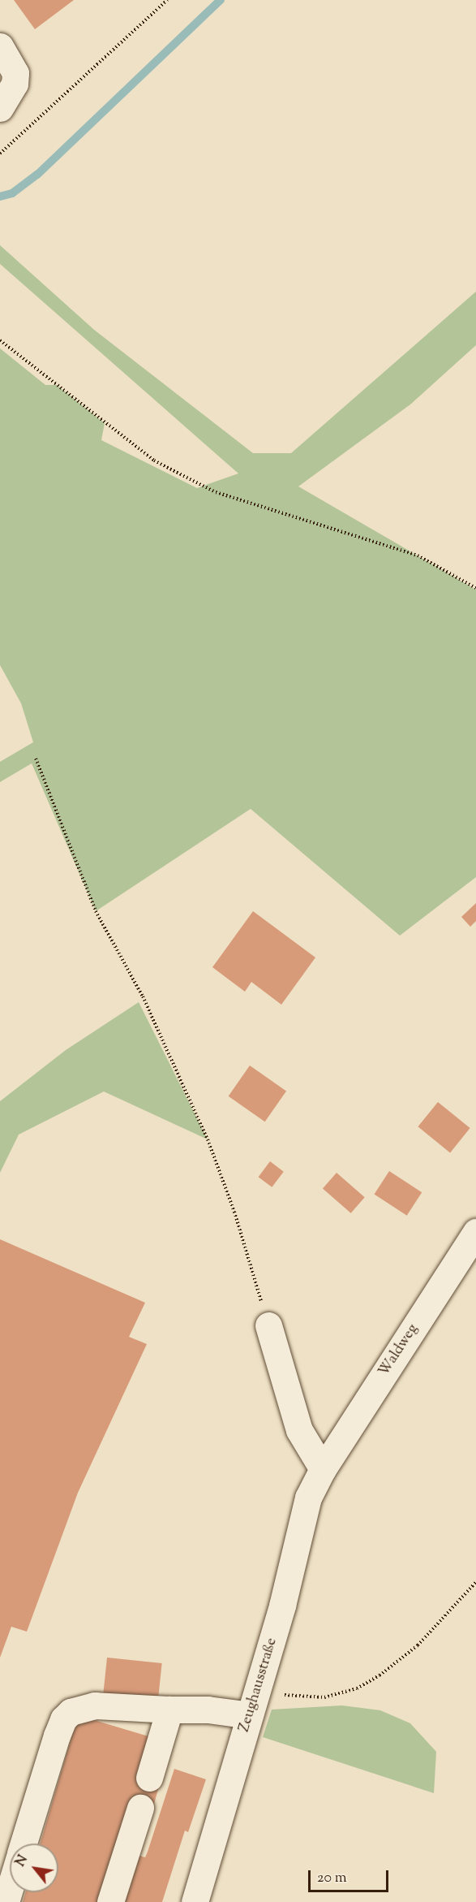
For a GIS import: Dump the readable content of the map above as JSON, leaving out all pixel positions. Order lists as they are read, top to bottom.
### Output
{
  "streets": {
    "street": ["Waldweg", "Zeughausstraße"]
  },
  "crossings": [
    ["Waldweg", "Zeughausstraße"]
  ],
  "scale_bar": "20 m",
  "north": "top left"
}
